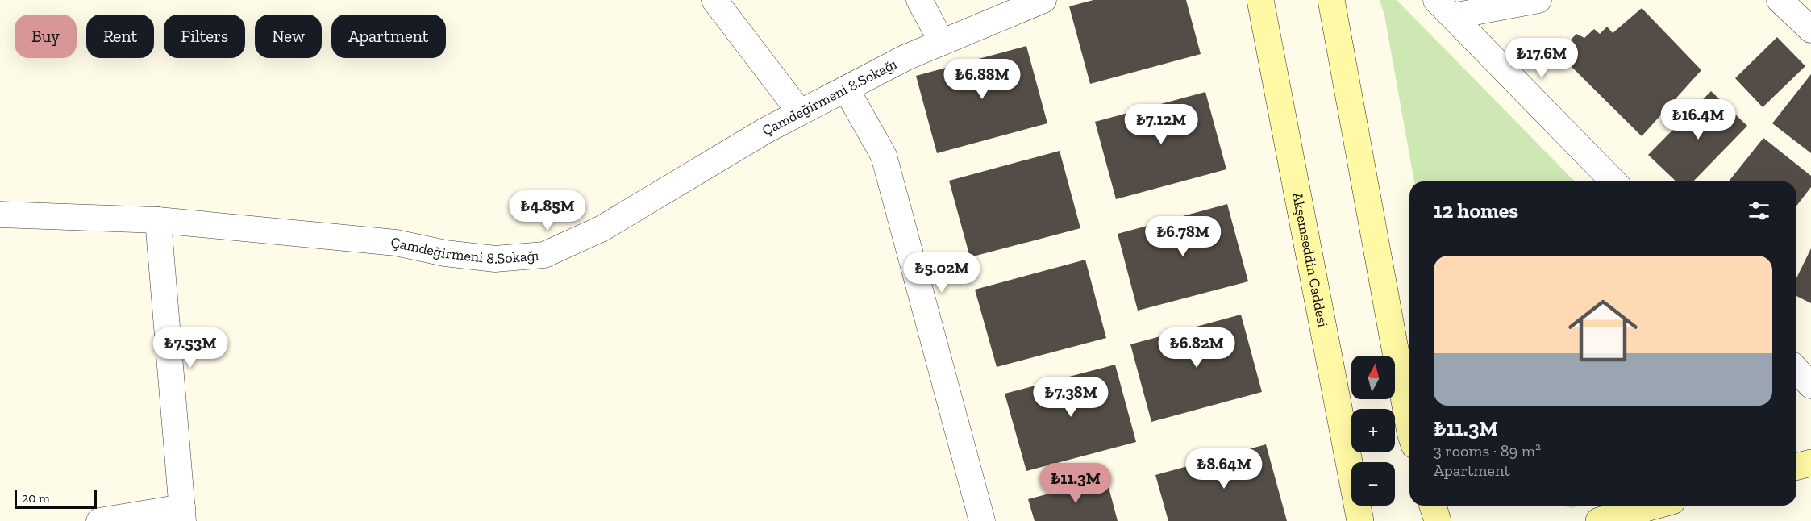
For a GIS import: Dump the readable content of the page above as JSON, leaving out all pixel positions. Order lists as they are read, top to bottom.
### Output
{
  "streets": {
    "street": ["Çamdeğirmeni 8.Sokağı", "Akşemseddin Caddesi"]
  },
  "scale_bar": "20 m",
  "north": "top",
  "page": {
    "chip": [
      "Buy",
      "Rent",
      "Filters",
      "New",
      "Apartment"
    ],
    "price": [
      "₺17.6M",
      "₺6.88M",
      "₺16.4M",
      "₺7.12M",
      "₺4.85M",
      "₺6.78M",
      "₺5.02M",
      "₺7.53M",
      "₺6.82M",
      "₺7.38M",
      "₺8.64M",
      "₺11.3M"
    ],
    "heading": "12 homes",
    "list": [
      {
        "name": "₺11.3M",
        "note": "3 rooms · 89 m² · Apartment"
      }
    ],
    "map_buttons": ["+", "−"],
    "scale": "20 m"
  }
}
